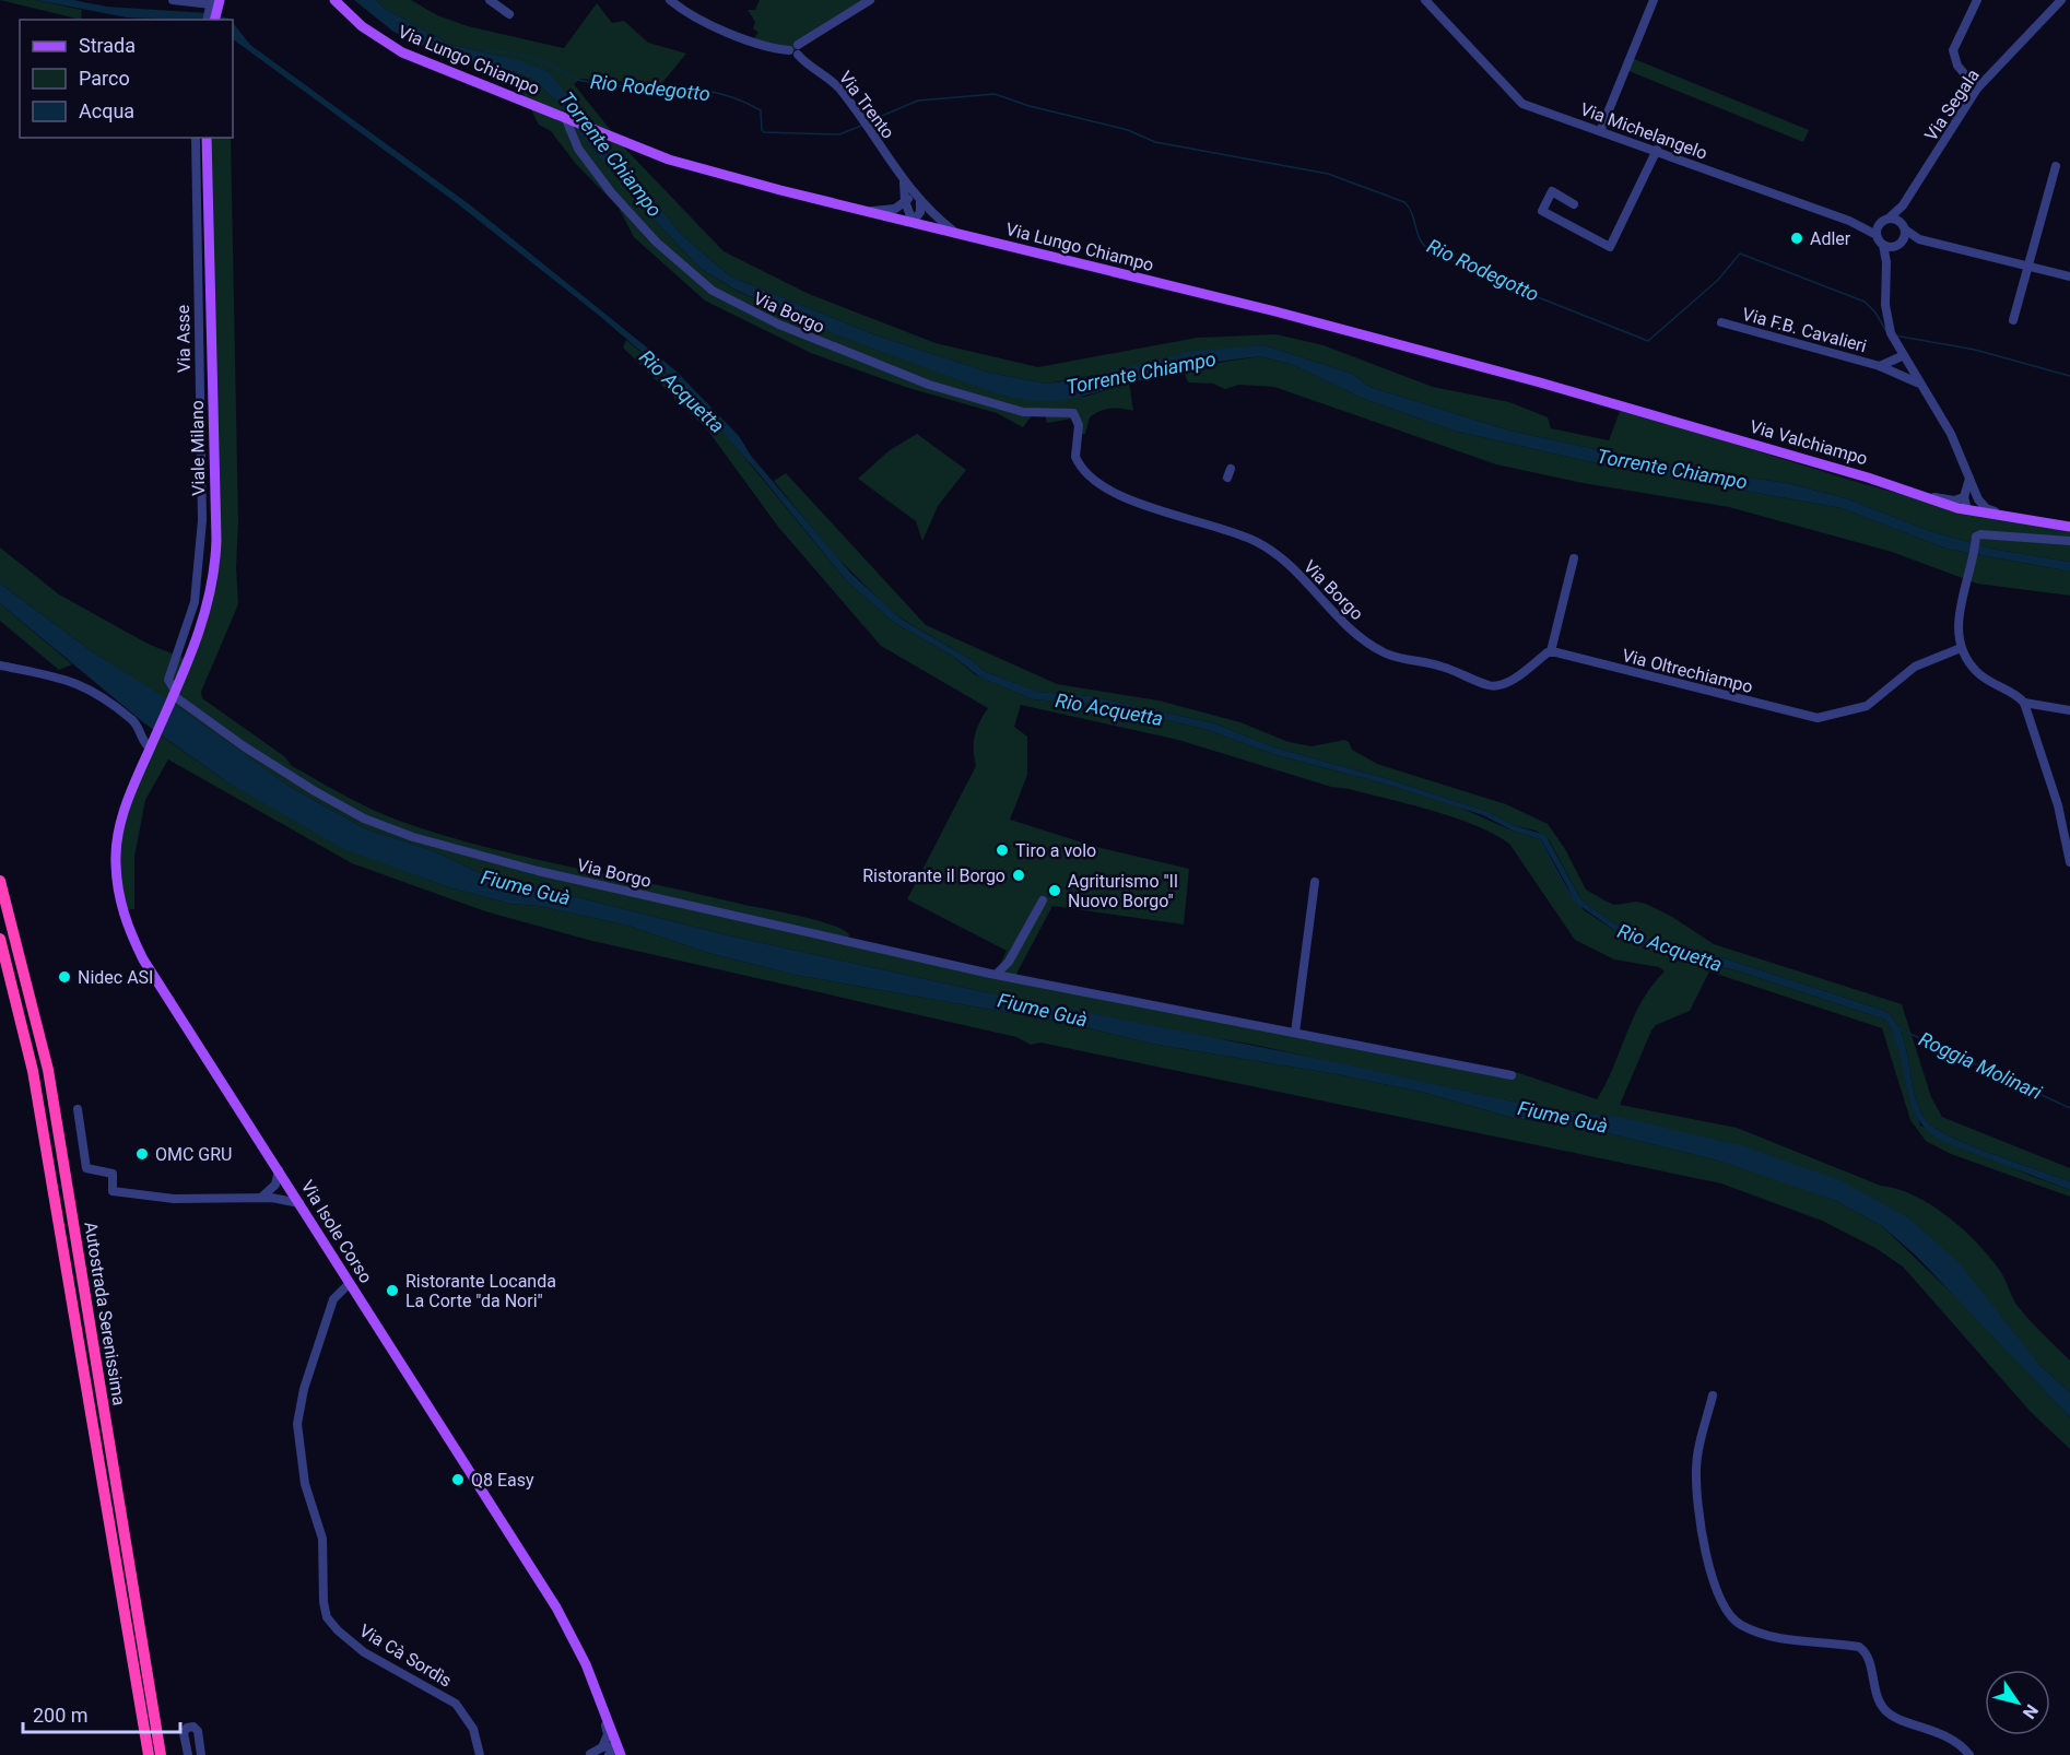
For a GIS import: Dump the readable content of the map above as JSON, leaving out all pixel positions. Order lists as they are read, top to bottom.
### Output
{
  "streets": {
    "highway": ["Autostrada Serenissima"],
    "main road": [
      "Via Lungo Chiampo",
      "Via Valchiampo",
      "Viale Milano",
      "Via Isole Corso"
    ],
    "street": [
      "Via Trento",
      "Via Segala",
      "Via Michelangelo",
      "Via Borgo",
      "Via F.B. Cavalieri",
      "Via Asse",
      "Via Oltrechiampo",
      "Via Cà Sordìs"
    ]
  },
  "crossings": [
    ["Via Lungo Chiampo", "Via Trento"],
    ["Via Lungo Chiampo", "Via Borgo"],
    ["Via Lungo Chiampo", "Via Valchiampo"],
    ["Via Segala", "Via Michelangelo"],
    ["Via Borgo", "Via Asse"],
    ["Via Borgo", "Viale Milano"],
    ["Via Borgo", "Via Oltrechiampo"],
    ["Via Asse", "Viale Milano"],
    ["Viale Milano", "Via Isole Corso"],
    ["Via Isole Corso", "Via Cà Sordìs"]
  ],
  "water": [
    "Rio Rodegotto",
    "Torrente Chiampo",
    "Rio Acquetta",
    "Fiume Guà",
    "Roggia Molinari"
  ],
  "places": [
    "Adler",
    "Tiro a volo",
    "Ristorante il Borgo",
    "Agriturismo \"Il Nuovo Borgo\"",
    "Nidec ASI",
    "OMC GRU",
    "Ristorante Locanda La Corte \"da Nori\"",
    "Q8 Easy"
  ],
  "legend": ["Strada", "Parco", "Acqua"],
  "scale_bar": "200 m",
  "north": "bottom right"
}
